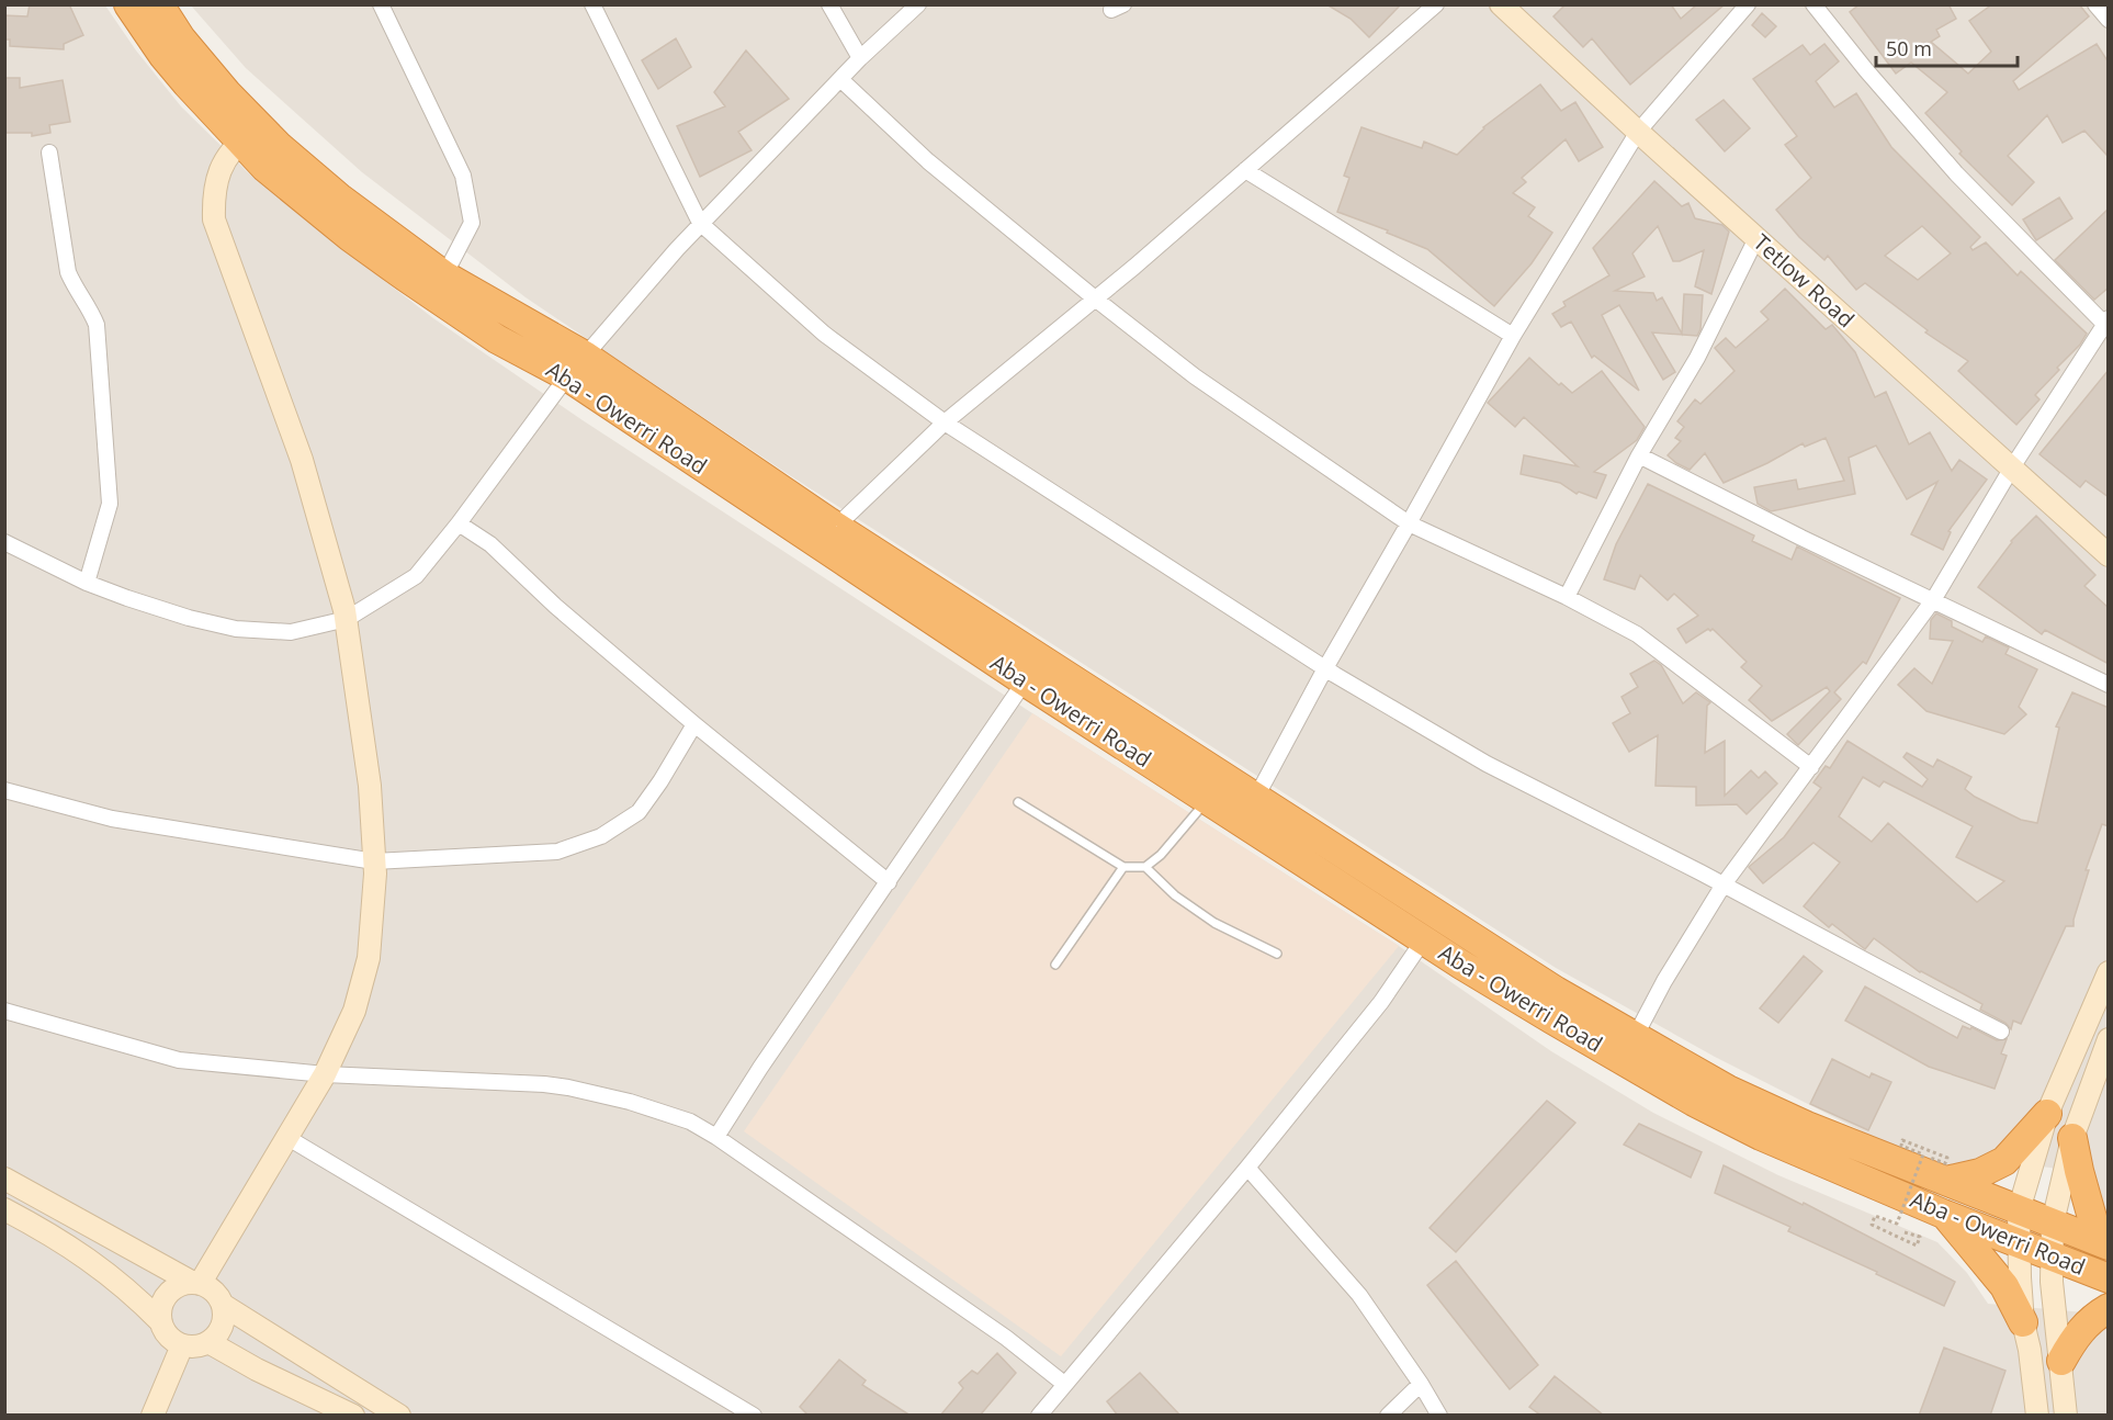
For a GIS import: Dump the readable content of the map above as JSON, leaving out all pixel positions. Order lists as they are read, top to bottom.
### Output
{
  "streets": {
    "highway": ["Aba - Owerri Road"],
    "street": ["Tetlow Road"]
  },
  "scale_bar": "50 m"
}
